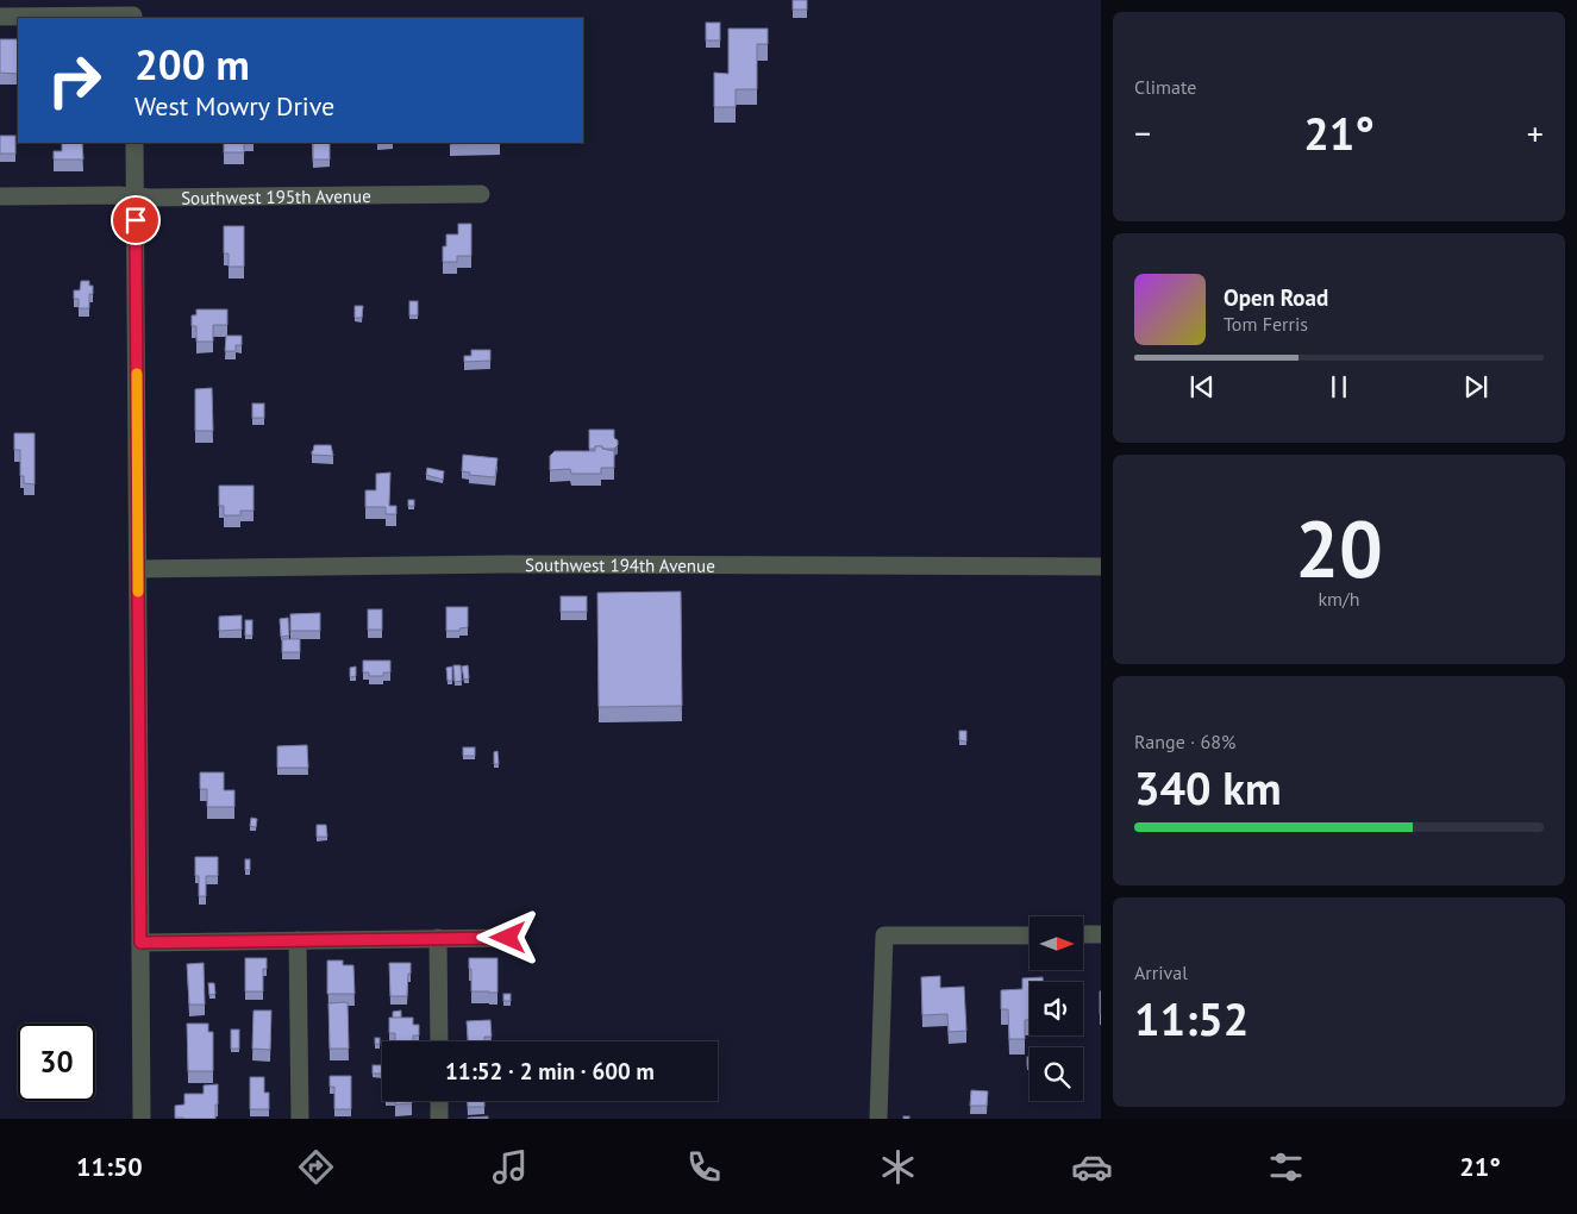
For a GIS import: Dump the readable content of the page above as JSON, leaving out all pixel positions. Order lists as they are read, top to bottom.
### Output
{
  "streets": {
    "street": ["Southwest 195th Avenue", "Southwest 194th Avenue"]
  },
  "north": "right",
  "page": {
    "tile": [
      "Climate",
      ["20", "km/h"],
      ["Range · 68%", "340 km"],
      ["Arrival", "11:52"]
    ],
    "turn": ["200 m", "West Mowry Drive"],
    "heat": ["−", "21°", "+"],
    "song": ["Open Road", "Tom Ferris"],
    "limit": "30",
    "trip": "11:52 · 2 min · 600 m",
    "tabs": ["11:50", "21°"]
  }
}
